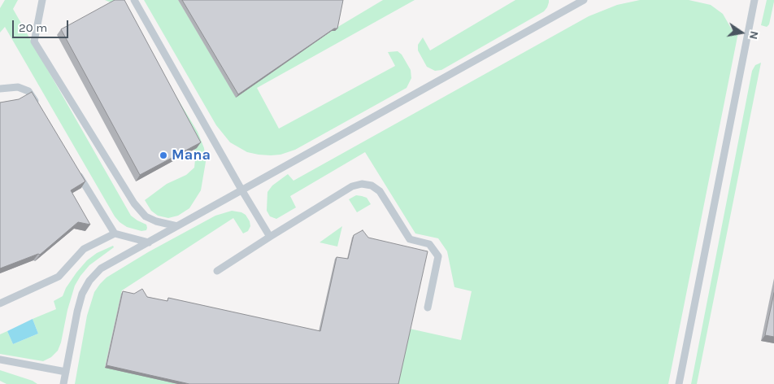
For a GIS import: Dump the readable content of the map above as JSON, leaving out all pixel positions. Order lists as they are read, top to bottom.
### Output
{
  "places": ["Mana"],
  "scale_bar": "20 m",
  "north": "right"
}
